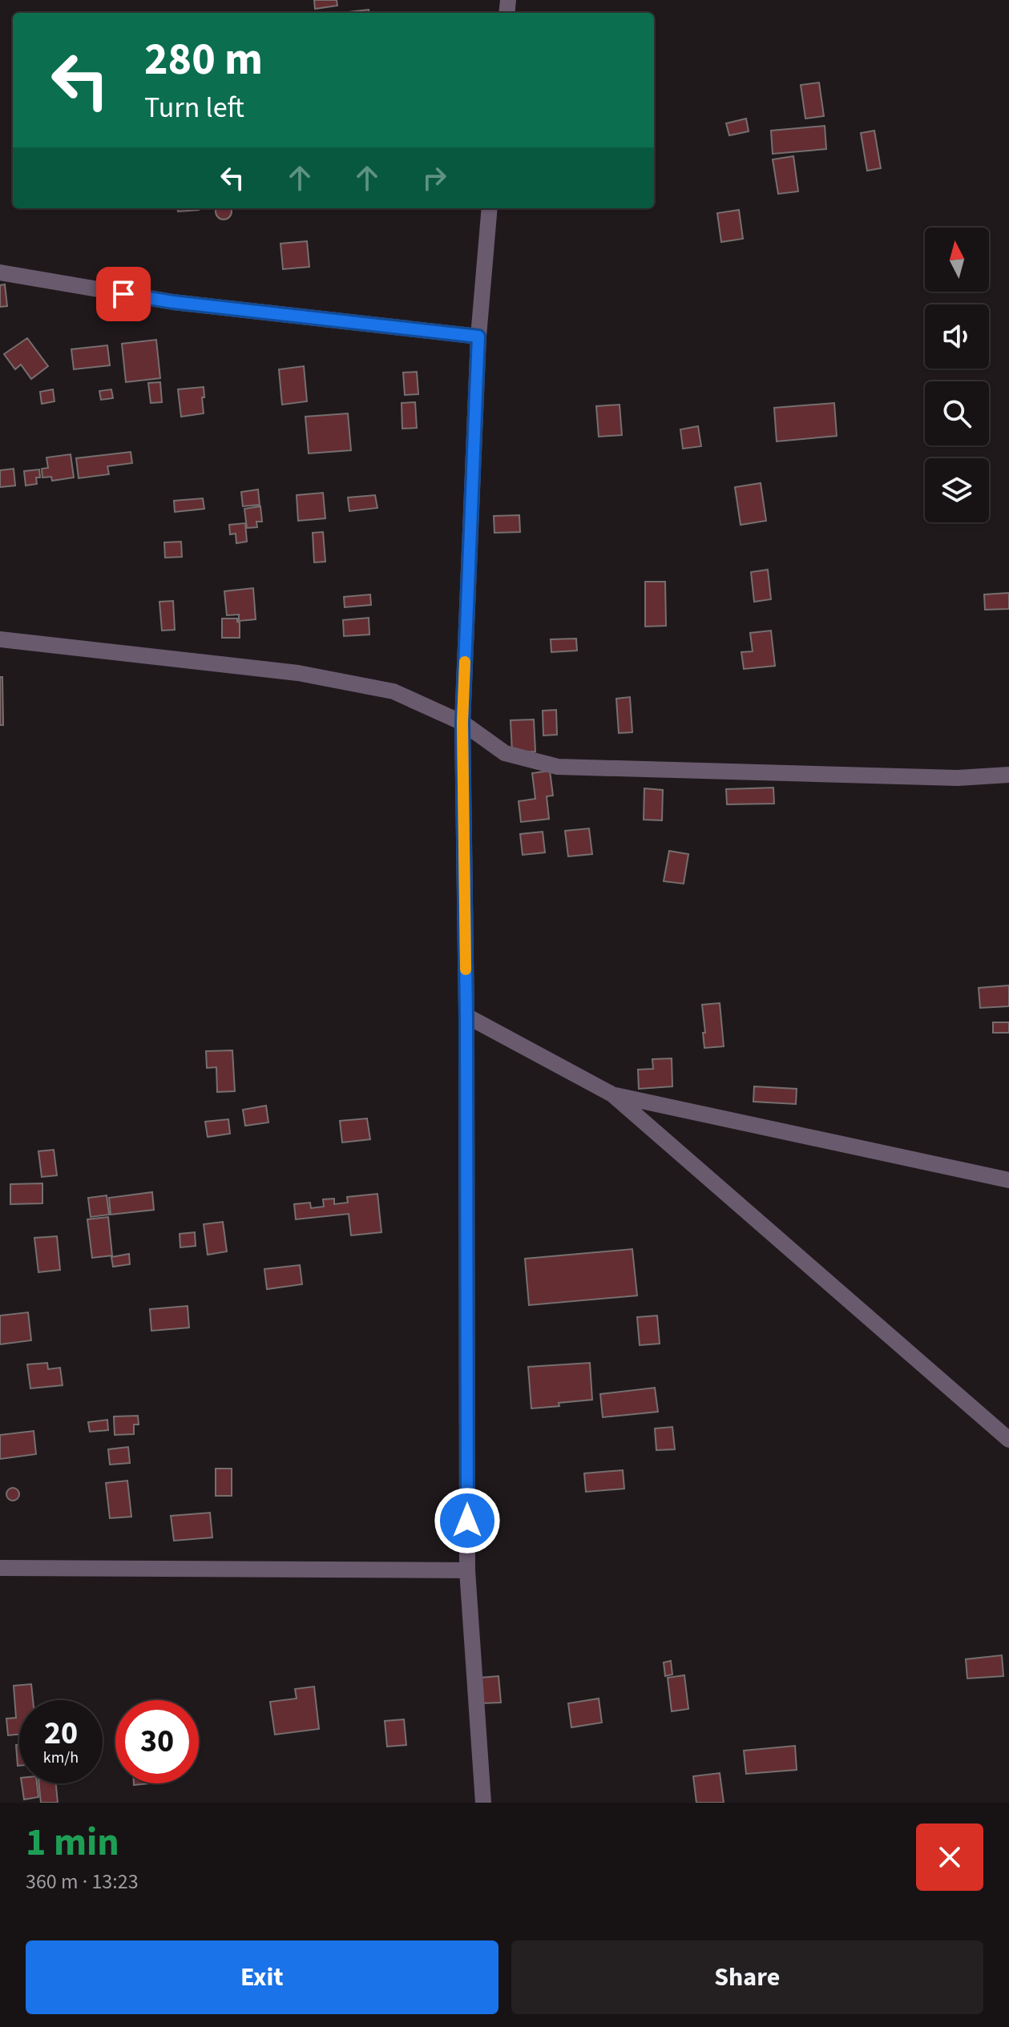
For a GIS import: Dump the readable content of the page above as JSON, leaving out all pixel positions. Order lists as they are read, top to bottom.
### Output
{
  "north": "top",
  "page": {
    "turn": ["280 m", "Turn left"],
    "speed": "20 km/h",
    "limit": "30",
    "heading": ["1 min", "360 m · 13:23"],
    "buttons": ["Exit", "Share"]
  }
}
